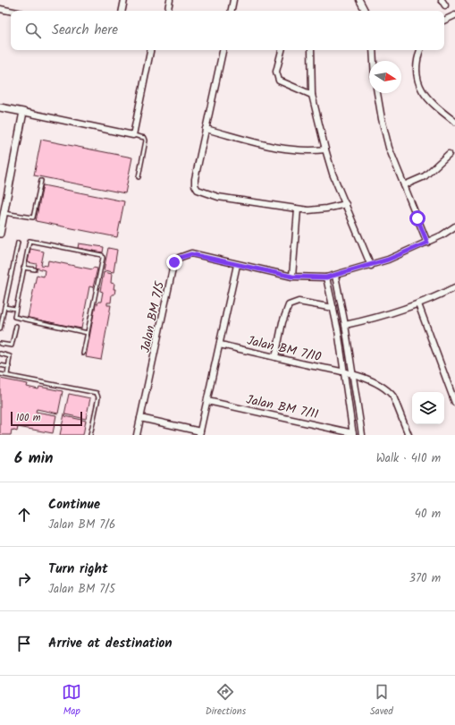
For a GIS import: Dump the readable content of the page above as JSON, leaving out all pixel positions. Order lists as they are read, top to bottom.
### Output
{
  "streets": {
    "street": ["Jalan BM 7/5", "Jalan BM 7/10", "Jalan BM 7/11"]
  },
  "scale_bar": "100 m",
  "north": "right",
  "page": {
    "search": "Search here",
    "scale": "100 m",
    "heading": ["6 min", "Walk · 410 m"],
    "list": [
      ["Continue", "Jalan BM 7/6", "40 m"],
      ["Turn right", "Jalan BM 7/5", "370 m"],
      "Arrive at destination"
    ],
    "nav": ["Map", "Directions", "Saved"]
  }
}
